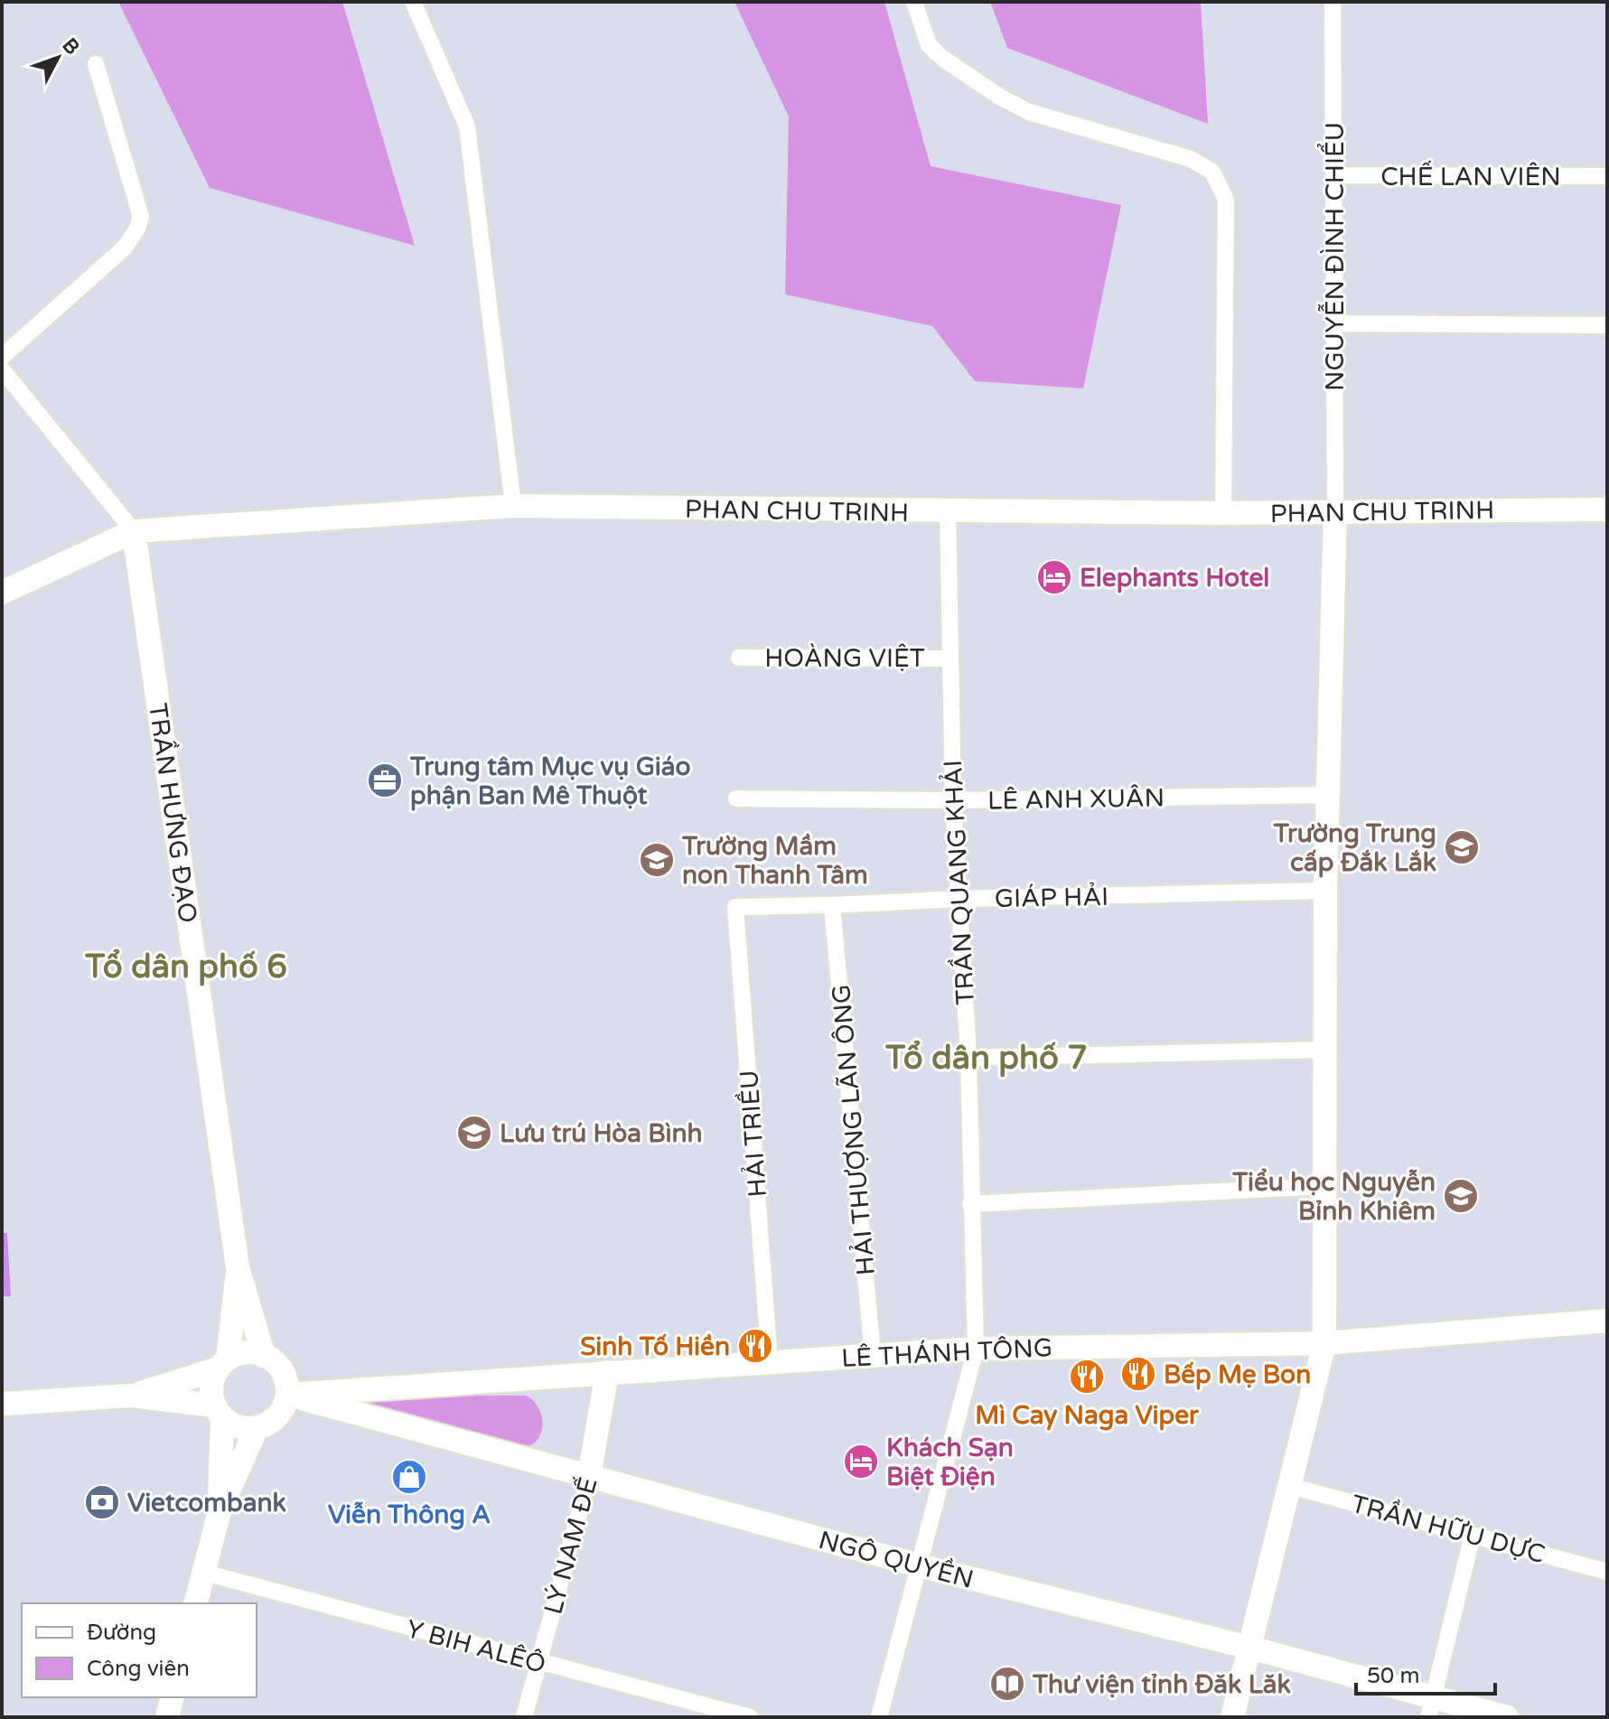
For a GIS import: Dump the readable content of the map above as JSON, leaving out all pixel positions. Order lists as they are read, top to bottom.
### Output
{
  "streets": {
    "street": [
      "CHẾ LAN VIÊN",
      "NGUYỄN ĐÌNH CHIỂU",
      "PHAN CHU TRINH",
      "HOÀNG VIỆT",
      "LÊ ANH XUÂN",
      "TRẦN HƯNG ĐẠO",
      "TRẦN QUANG KHẢI",
      "GIÁP HẢI",
      "HẢI THƯỢNG LÃN ÔNG",
      "HẢI TRIỀU",
      "LÊ THÁNH TÔNG",
      "TRẦN HỮU DỰC",
      "LÝ NAM ĐẾ",
      "NGÔ QUYỀN",
      "Y BIH ALÊÔ"
    ]
  },
  "crossings": [
    ["CHẾ LAN VIÊN", "NGUYỄN ĐÌNH CHIỂU"],
    ["NGUYỄN ĐÌNH CHIỂU", "PHAN CHU TRINH"],
    ["PHAN CHU TRINH", "TRẦN HƯNG ĐẠO"],
    ["PHAN CHU TRINH", "TRẦN QUANG KHẢI"],
    ["HOÀNG VIỆT", "TRẦN QUANG KHẢI"],
    ["LÊ ANH XUÂN", "TRẦN QUANG KHẢI"],
    ["TRẦN HƯNG ĐẠO", "LÊ THÁNH TÔNG"],
    ["TRẦN HƯNG ĐẠO", "NGÔ QUYỀN"],
    ["TRẦN QUANG KHẢI", "GIÁP HẢI"],
    ["TRẦN QUANG KHẢI", "LÊ THÁNH TÔNG"],
    ["TRẦN QUANG KHẢI", "NGÔ QUYỀN"],
    ["GIÁP HẢI", "HẢI THƯỢNG LÃN ÔNG"],
    ["GIÁP HẢI", "HẢI TRIỀU"],
    ["HẢI THƯỢNG LÃN ÔNG", "LÊ THÁNH TÔNG"],
    ["HẢI TRIỀU", "LÊ THÁNH TÔNG"],
    ["LÊ THÁNH TÔNG", "LÝ NAM ĐẾ"],
    ["LÊ THÁNH TÔNG", "NGÔ QUYỀN"],
    ["LÝ NAM ĐẾ", "NGÔ QUYỀN"],
    ["LÝ NAM ĐẾ", "Y BIH ALÊÔ"]
  ],
  "districts": ["Tổ dân phố 6", "Tổ dân phố 7"],
  "places": {
    "hotel": ["Elephants Hotel", "Khách Sạn Biệt Điện"],
    "office": ["Trung tâm Mục vụ Giáo phận Ban Mê Thuột"],
    "school or university": [
      "Trường Trung cấp Đắk Lắk",
      "Trường Mầm non Thanh Tâm",
      "Lưu trú Hòa Bình",
      "Tiểu học Nguyễn Bỉnh Khiêm"
    ],
    "restaurant": ["Sinh Tố Hiền", "Bếp Mẹ Bon", "Mì Cay Naga Viper"],
    "shop": ["Viễn Thông A"],
    "bank": ["Vietcombank"],
    "library": ["Thư viện tỉnh Đăk Lăk"]
  },
  "legend": ["Đường", "Công viên"],
  "scale_bar": "50 m",
  "north": "top right"
}
